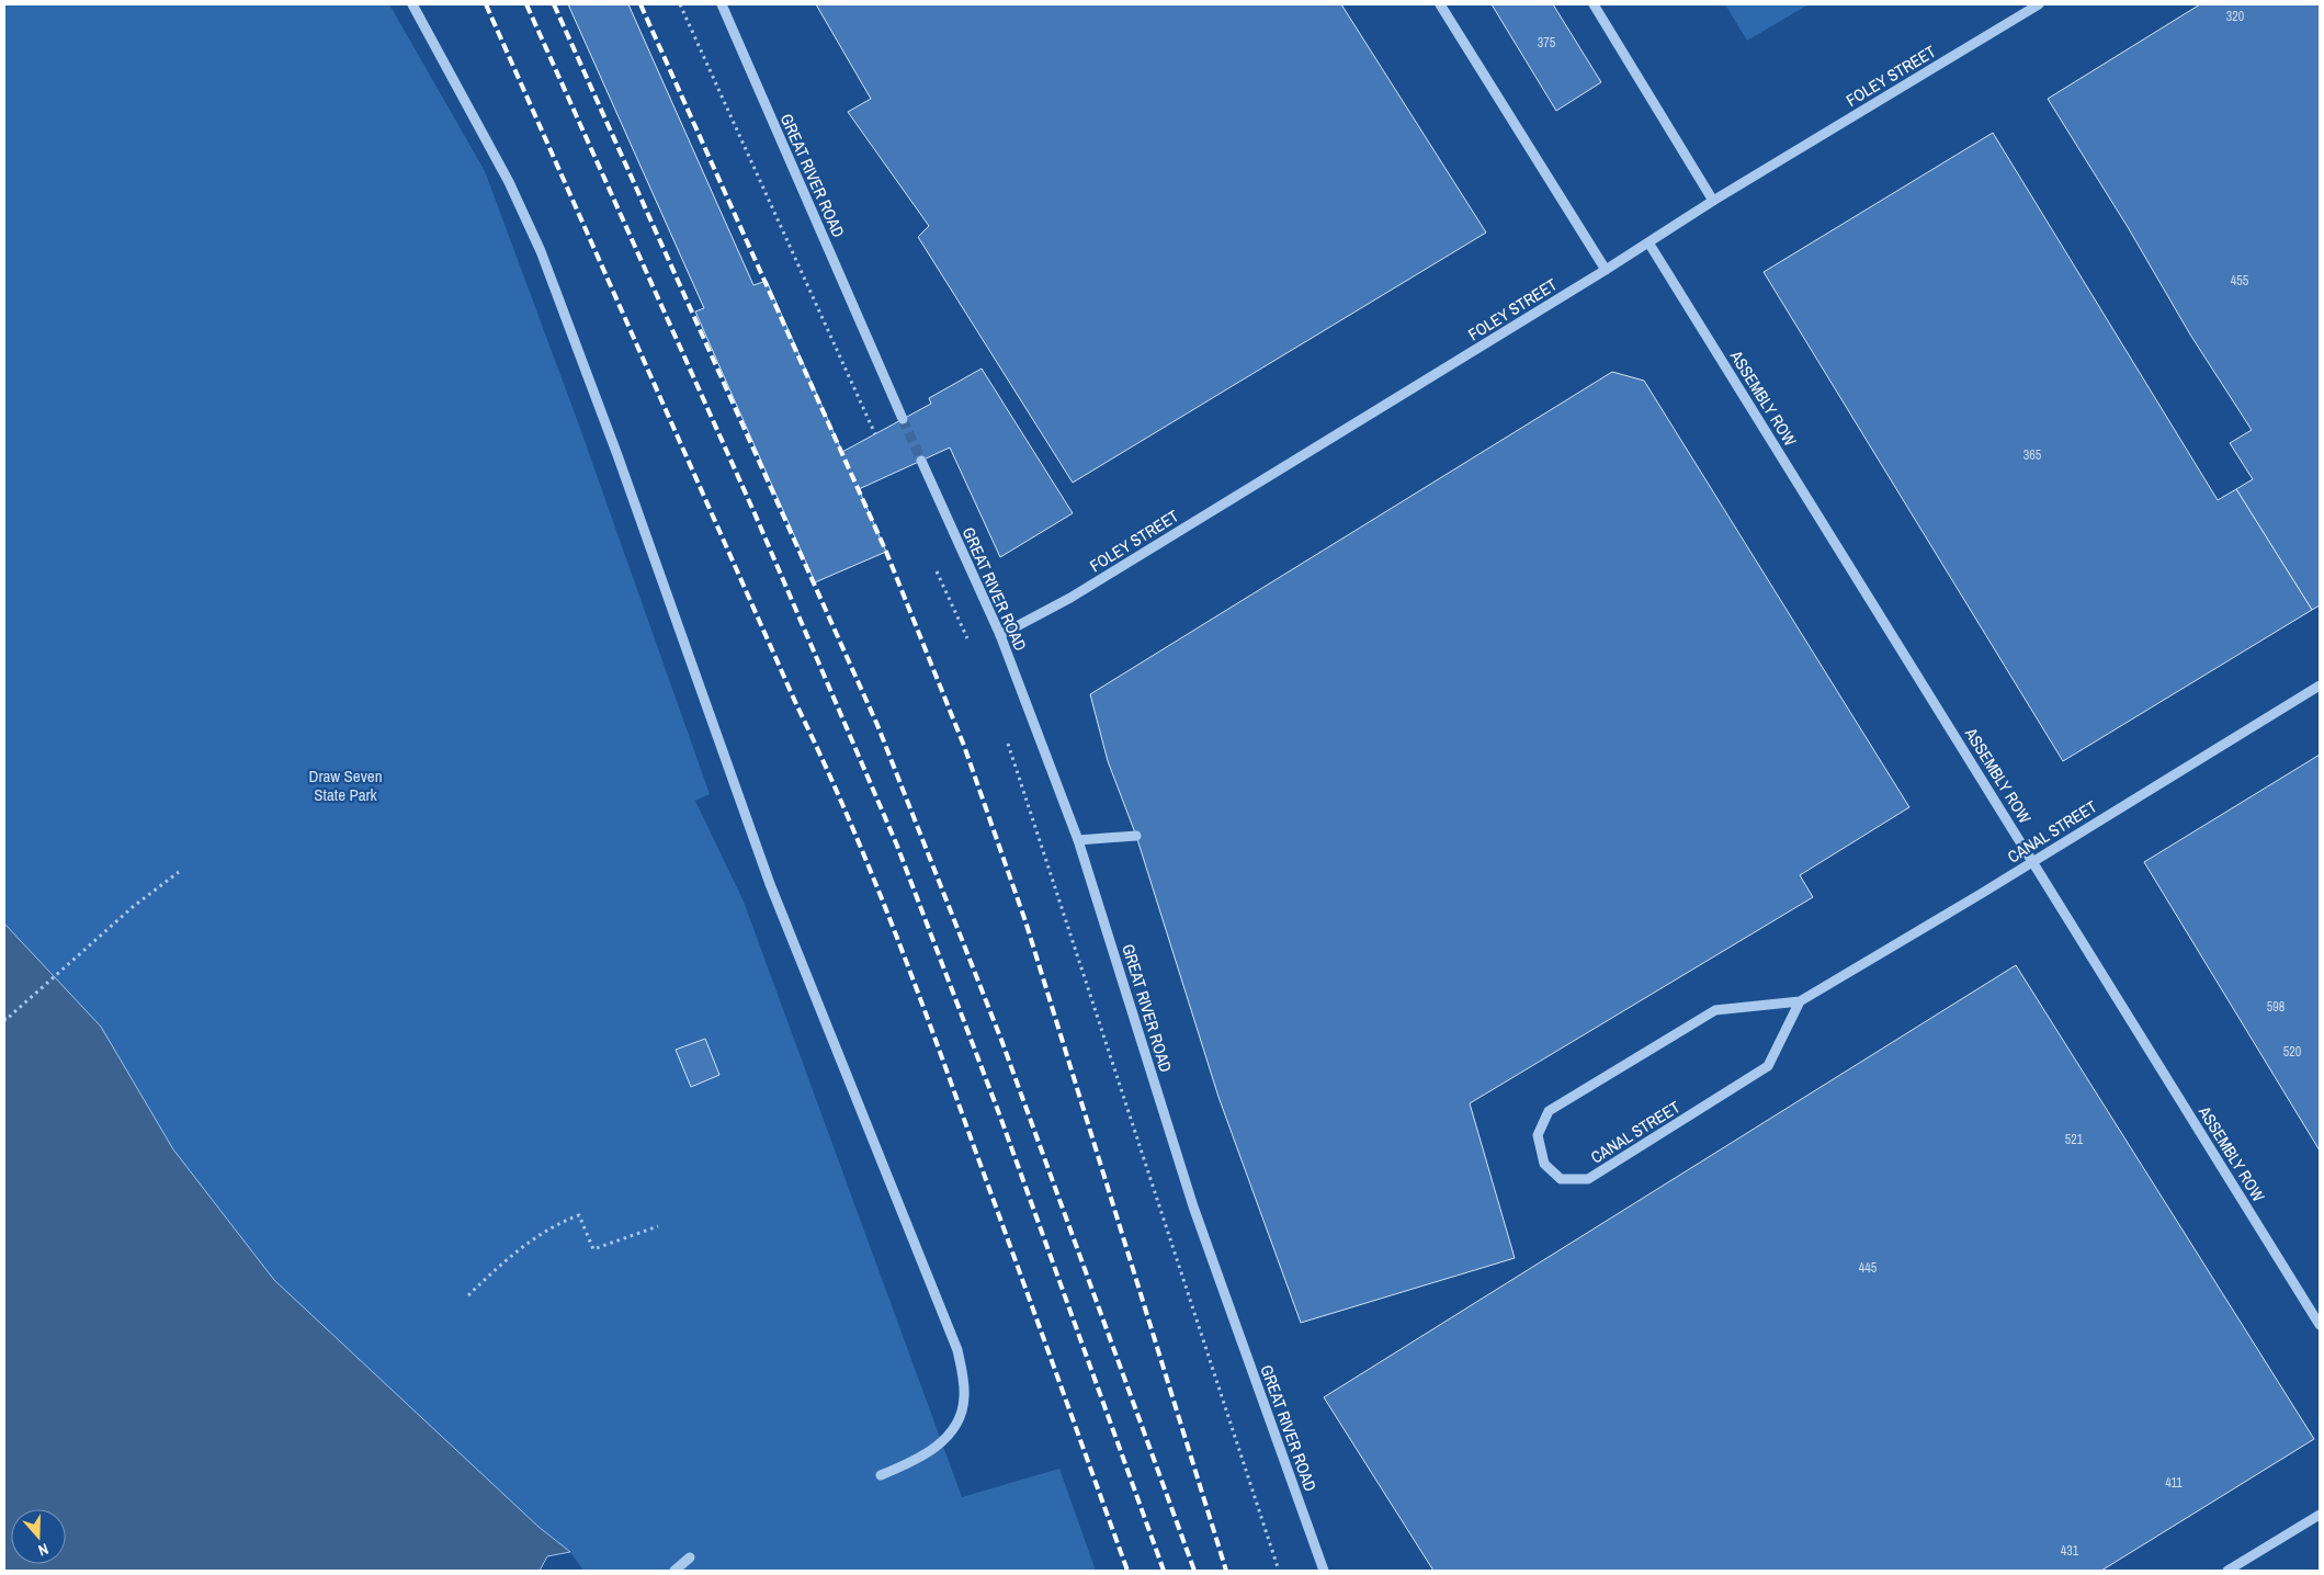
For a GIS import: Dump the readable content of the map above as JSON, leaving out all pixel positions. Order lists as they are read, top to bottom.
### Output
{
  "streets": {
    "street": [
      "FOLEY STREET",
      "GREAT RIVER ROAD",
      "ASSEMBLY ROW",
      "CANAL STREET"
    ]
  },
  "crossings": [
    ["FOLEY STREET", "GREAT RIVER ROAD"],
    ["FOLEY STREET", "ASSEMBLY ROW"],
    ["ASSEMBLY ROW", "CANAL STREET"]
  ],
  "parks": ["Draw Seven State Park"],
  "house_numbers": [
    "320",
    "375",
    "455",
    "365",
    "598",
    "520",
    "521",
    "445",
    "411",
    "431"
  ],
  "north": "bottom"
}
